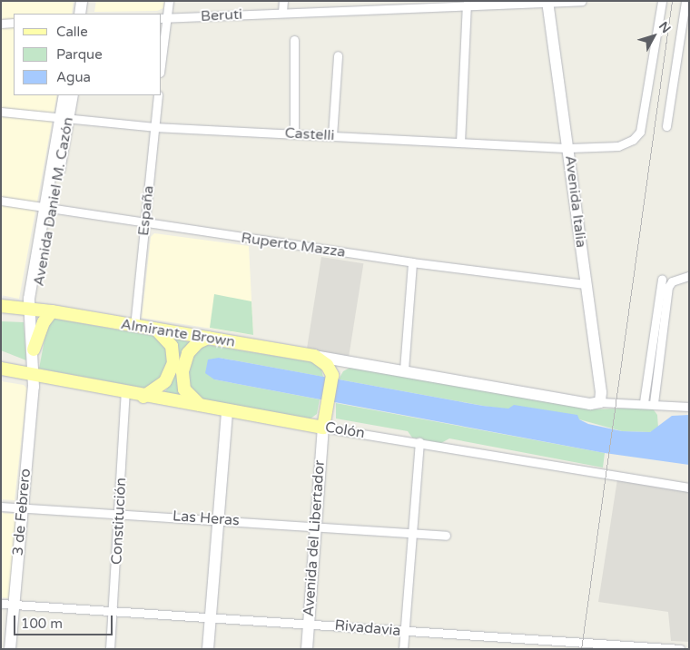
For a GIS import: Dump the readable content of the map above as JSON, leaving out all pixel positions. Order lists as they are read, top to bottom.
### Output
{
  "streets": {
    "main road": ["Almirante Brown", "Colón"],
    "street": [
      "Beruti",
      "Castelli",
      "Avenida Daniel M. Cazón",
      "Avenida Italia",
      "España",
      "Ruperto Mazza",
      "3 de Febrero",
      "Las Heras",
      "Constitución",
      "Avenida del Libertador",
      "Rivadavia"
    ]
  },
  "crossings": [
    ["Beruti", "Avenida Italia"],
    ["Castelli", "Avenida Daniel M. Cazón"],
    ["Castelli", "Avenida Italia"],
    ["Castelli", "España"],
    ["Avenida Daniel M. Cazón", "Ruperto Mazza"],
    ["Avenida Daniel M. Cazón", "Almirante Brown"],
    ["Avenida Daniel M. Cazón", "3 de Febrero"],
    ["Avenida Italia", "Ruperto Mazza"],
    ["Avenida Italia", "Almirante Brown"],
    ["España", "Ruperto Mazza"],
    ["España", "Almirante Brown"],
    ["Colón", "3 de Febrero"],
    ["Colón", "Constitución"],
    ["Colón", "Avenida del Libertador"],
    ["3 de Febrero", "Las Heras"],
    ["3 de Febrero", "Rivadavia"],
    ["Las Heras", "Constitución"],
    ["Las Heras", "Avenida del Libertador"],
    ["Constitución", "Rivadavia"],
    ["Avenida del Libertador", "Rivadavia"]
  ],
  "legend": ["Calle", "Parque", "Agua"],
  "scale_bar": "100 m",
  "north": "top right"
}
